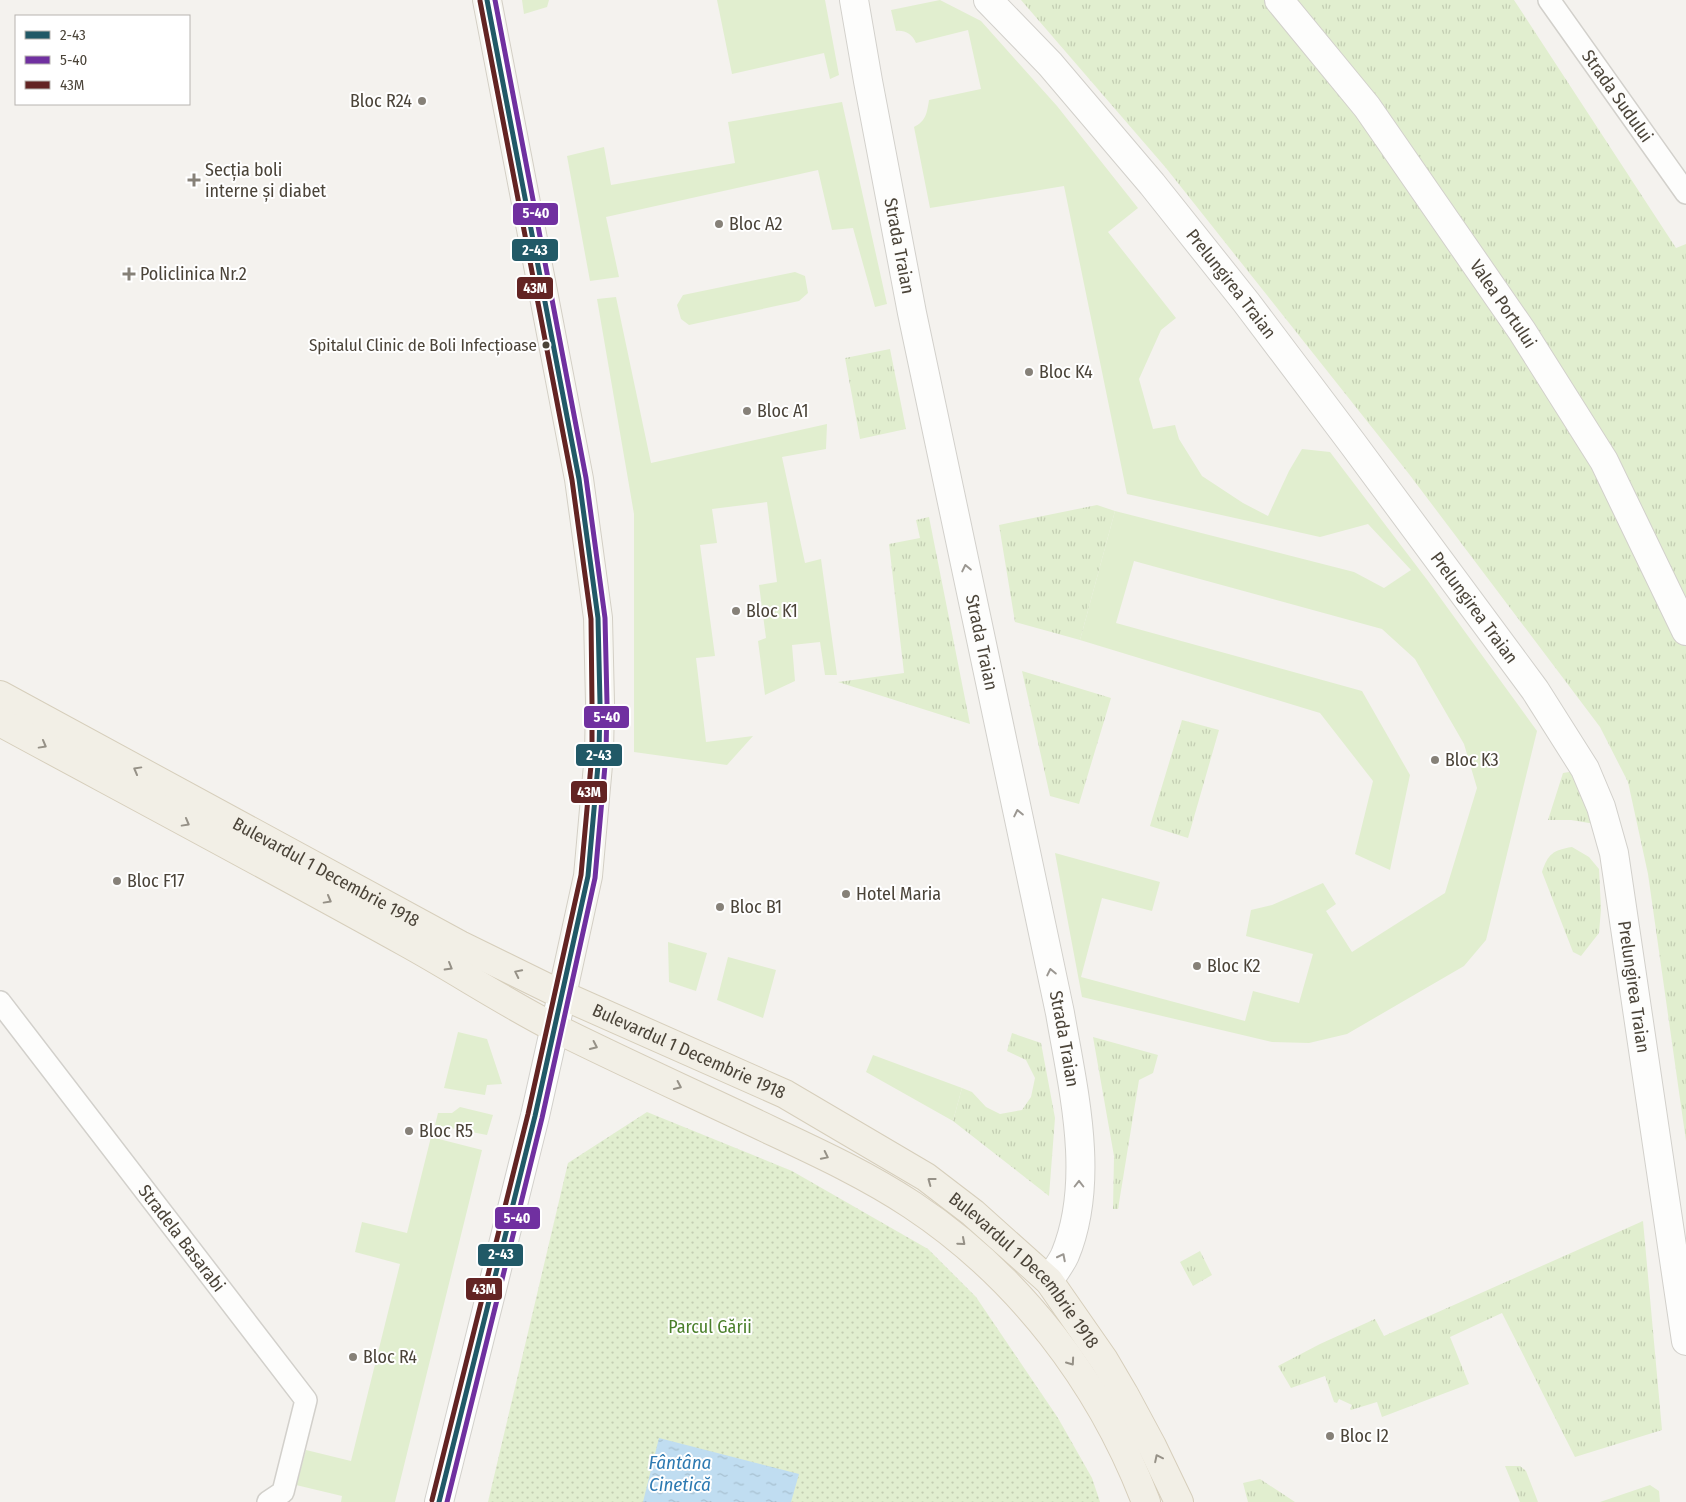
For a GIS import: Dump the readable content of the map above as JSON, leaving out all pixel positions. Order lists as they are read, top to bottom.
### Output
{
  "streets": {
    "main road": ["Bulevardul 1 Decembrie 1918"],
    "street": [
      "Strada Sudului",
      "Strada Traian",
      "Prelungirea Traian",
      "Valea Portului",
      "Stradela Basarabi"
    ]
  },
  "crossings": [
    ["Strada Traian", "Bulevardul 1 Decembrie 1918"]
  ],
  "one_way": ["Strada Traian"],
  "water": ["Fântâna Cinetică"],
  "parks": ["Parcul Gării"],
  "places": {
    "other": [
      "Bloc R24",
      "Bloc A2",
      "Spitalul Clinic de Boli Infecțioase",
      "Bloc K4",
      "Bloc A1",
      "Bloc K1",
      "Bloc K3",
      "Bloc F17",
      "Hotel Maria",
      "Bloc B1",
      "Bloc K2",
      "Bloc R5",
      "Bloc R4",
      "Bloc I2"
    ],
    "health": ["Secția boli interne și diabet", "Policlinica Nr.2"]
  },
  "lines": ["transit line 2-43", "transit line 5-40", "transit line 43M"],
  "legend": ["2-43", "5-40", "43M"]
}
